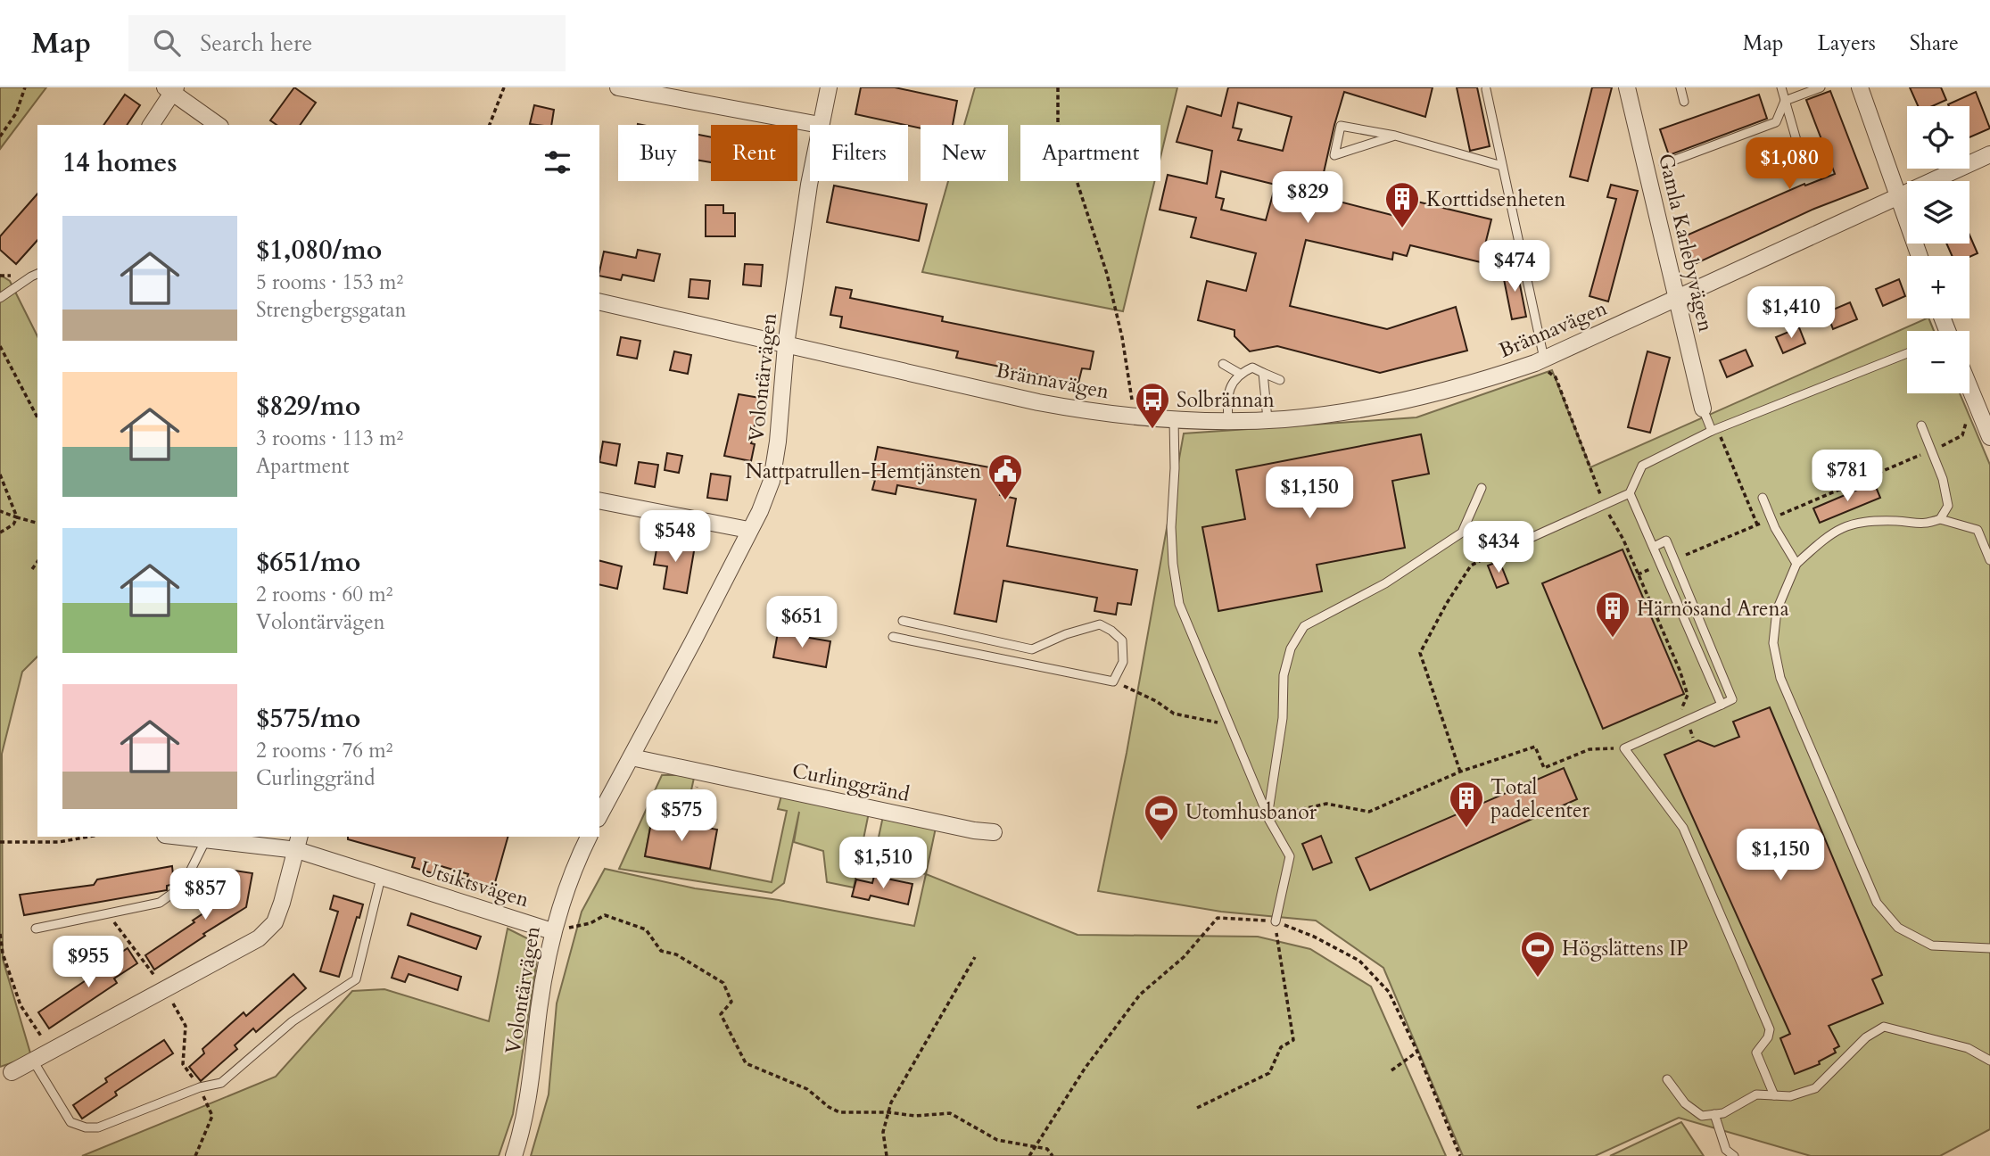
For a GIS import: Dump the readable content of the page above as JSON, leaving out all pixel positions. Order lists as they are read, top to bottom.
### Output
{
  "streets": {
    "street": [
      "Gamla Karlebyvägen",
      "Brännavägen",
      "Volontärvägen",
      "Curlinggränd",
      "Utsiktsvägen"
    ]
  },
  "crossings": [
    ["Gamla Karlebyvägen", "Brännavägen"],
    ["Brännavägen", "Volontärvägen"],
    ["Volontärvägen", "Curlinggränd"],
    ["Volontärvägen", "Utsiktsvägen"]
  ],
  "places": {
    "building": ["Korttidsenheten", "Härnösand Arena", "Total padelcenter"],
    "bus stop": ["Solbrännan"],
    "public building": ["Nattpatrullen-Hemtjänsten"],
    "sports": ["Utomhusbanor", "Högslättens IP"]
  },
  "page": {
    "header": "Map",
    "search": "Search here",
    "nav": ["Map", "Layers", "Share"],
    "map_buttons": ["+", "−"],
    "chip": [
      "Buy",
      "Rent",
      "Filters",
      "New",
      "Apartment"
    ],
    "heading": "14 homes",
    "price": [
      "$1,080",
      "$829",
      "$474",
      "$1,410",
      "$781",
      "$1,150",
      "$548",
      "$434",
      "$651",
      "$575",
      "$1,150",
      "$1,510",
      "$857",
      "$955"
    ],
    "list": [
      {
        "name": "$1,080/mo",
        "note": "5 rooms · 153 m² · Strengbergsgatan"
      },
      {
        "name": "$829/mo",
        "note": "3 rooms · 113 m² · Apartment"
      },
      {
        "name": "$651/mo",
        "note": "2 rooms · 60 m² · Volontärvägen"
      },
      {
        "name": "$575/mo",
        "note": "2 rooms · 76 m² · Curlinggränd"
      }
    ]
  }
}
